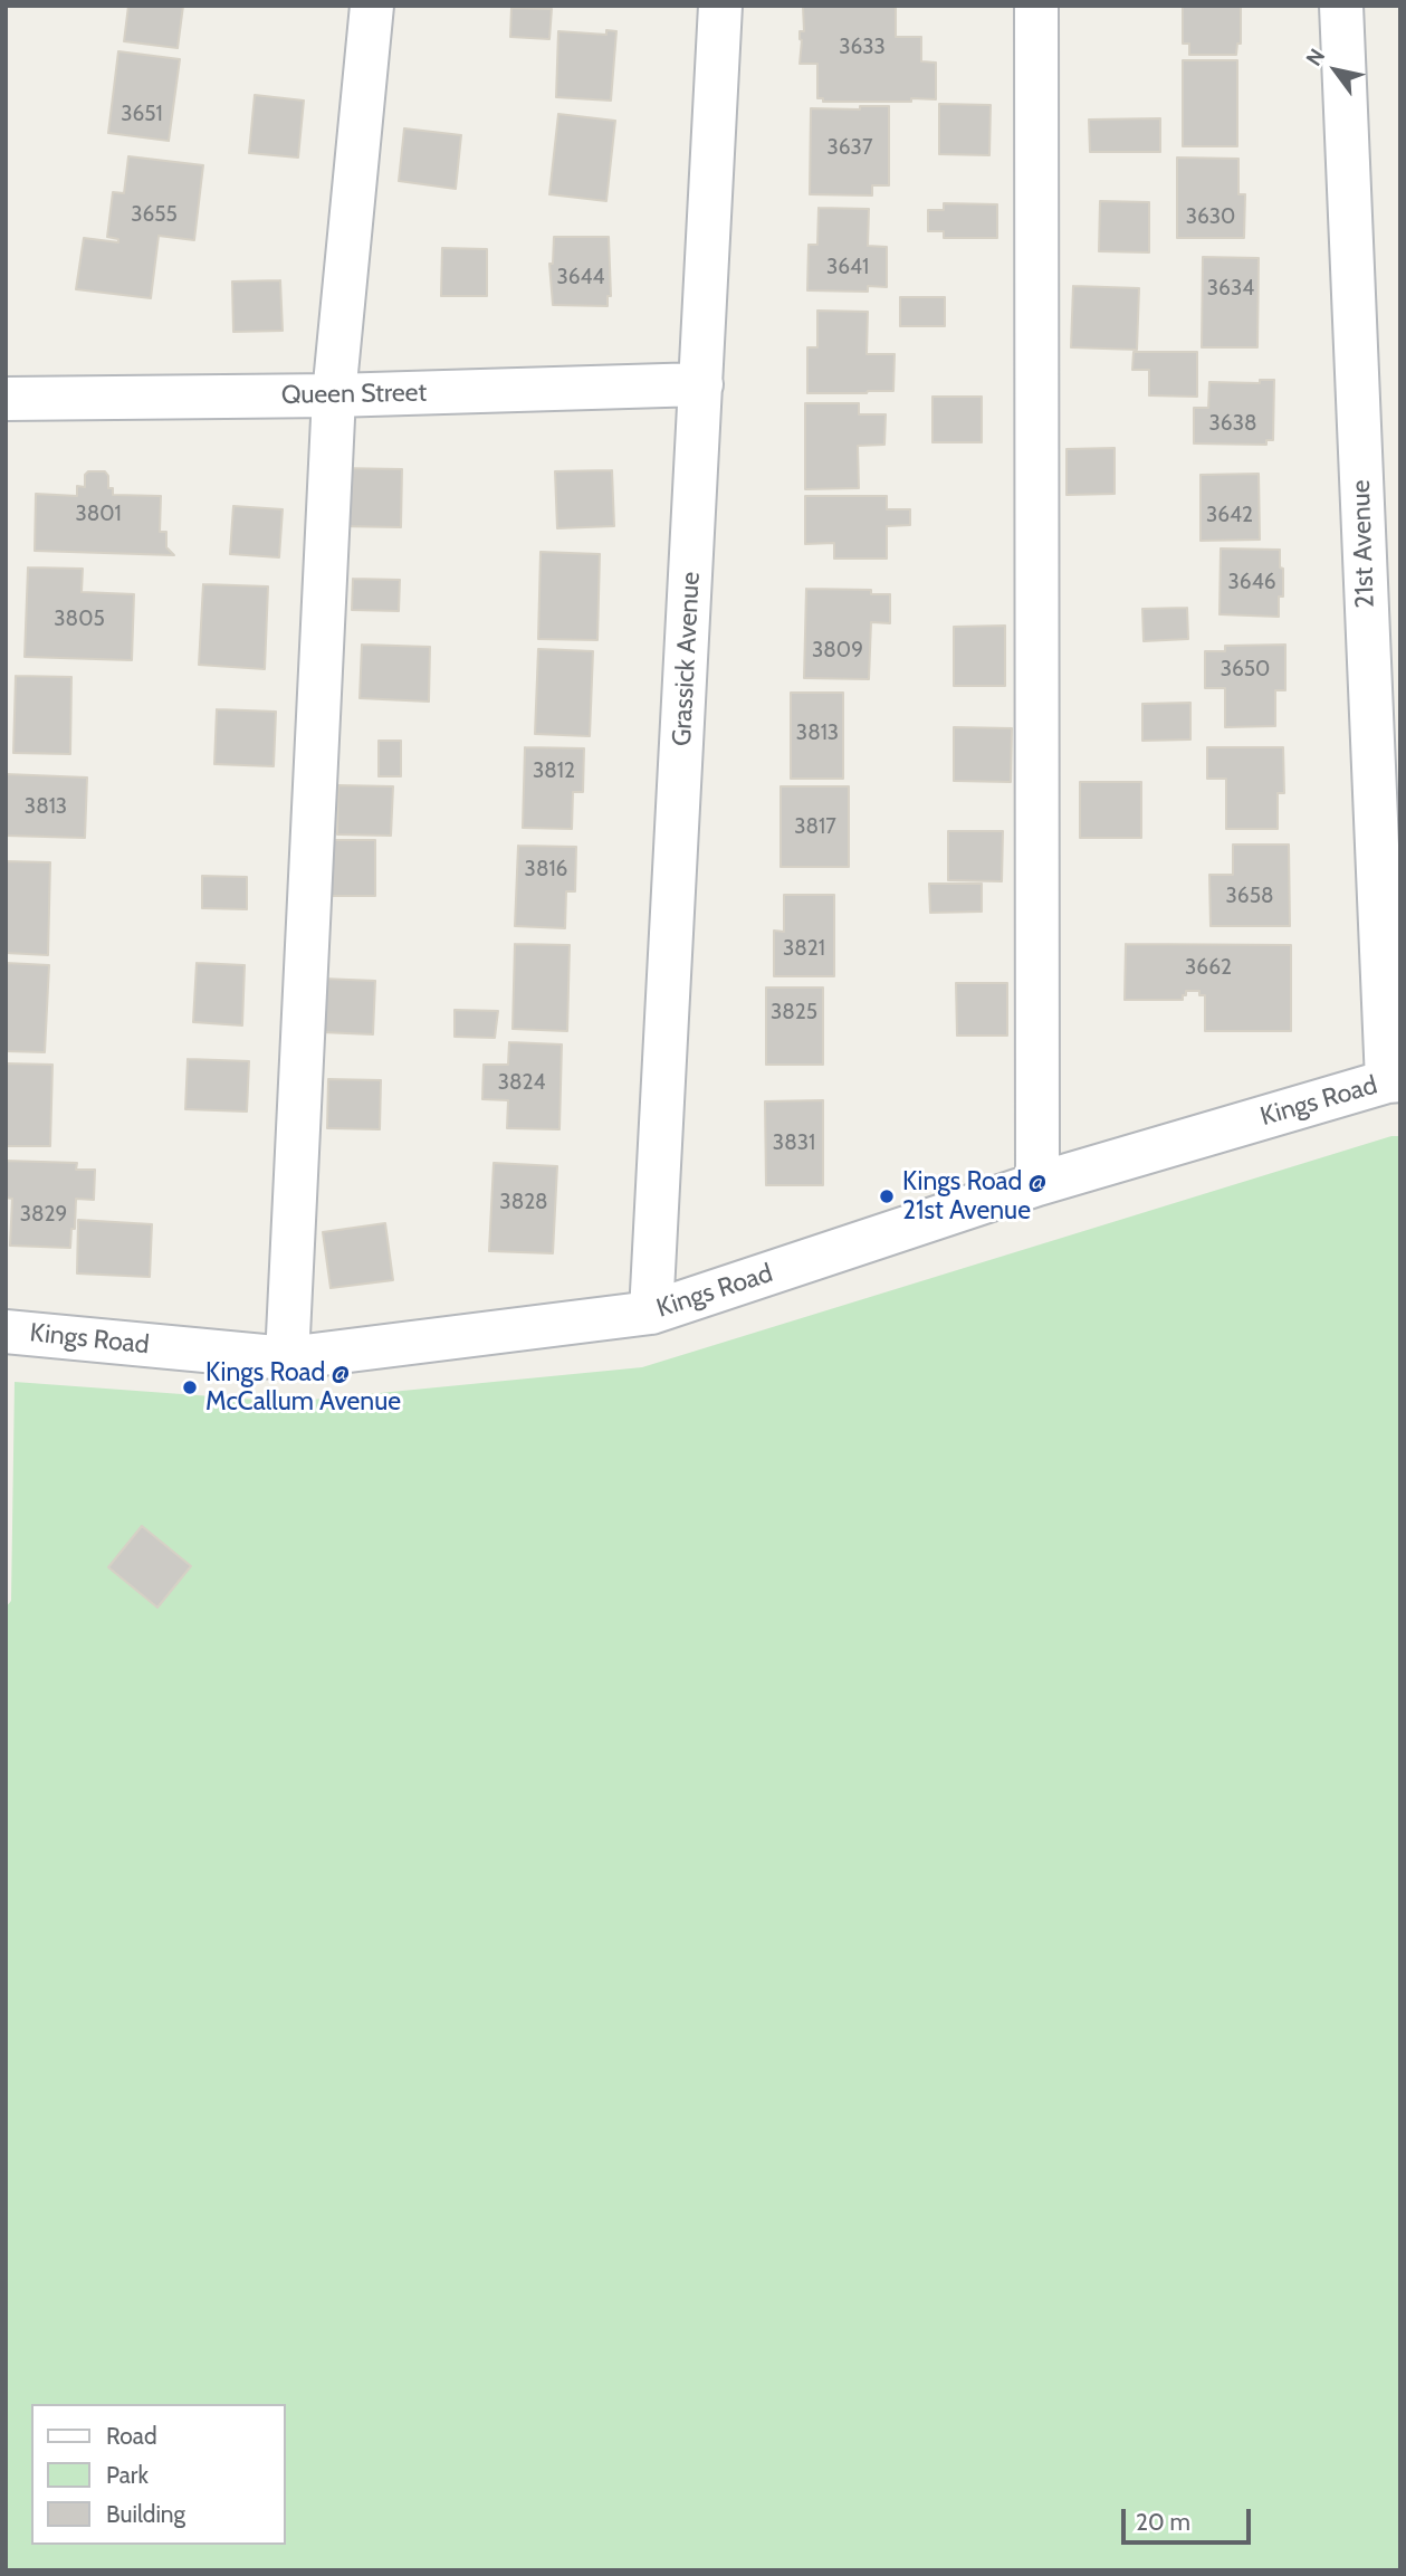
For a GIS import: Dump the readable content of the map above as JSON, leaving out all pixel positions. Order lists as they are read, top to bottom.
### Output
{
  "streets": {
    "street": [
      "Queen Street",
      "21st Avenue",
      "Grassick Avenue",
      "Kings Road"
    ]
  },
  "crossings": [
    ["Queen Street", "Grassick Avenue"],
    ["21st Avenue", "Kings Road"],
    ["Grassick Avenue", "Kings Road"]
  ],
  "places": ["Kings Road @ 21st Avenue", "Kings Road @ McCallum Avenue"],
  "house_numbers": [
    "3633",
    "3651",
    "3637",
    "3655",
    "3630",
    "3641",
    "3644",
    "3634",
    "3638",
    "3801",
    "3642",
    "3646",
    "3805",
    "3809",
    "3650",
    "3813",
    "3812",
    "3813",
    "3817",
    "3816",
    "3658",
    "3821",
    "3662",
    "3825",
    "3824",
    "3831",
    "3828",
    "3829"
  ],
  "legend": ["Road", "Park", "Building"],
  "scale_bar": "20 m",
  "north": "top left"
}
